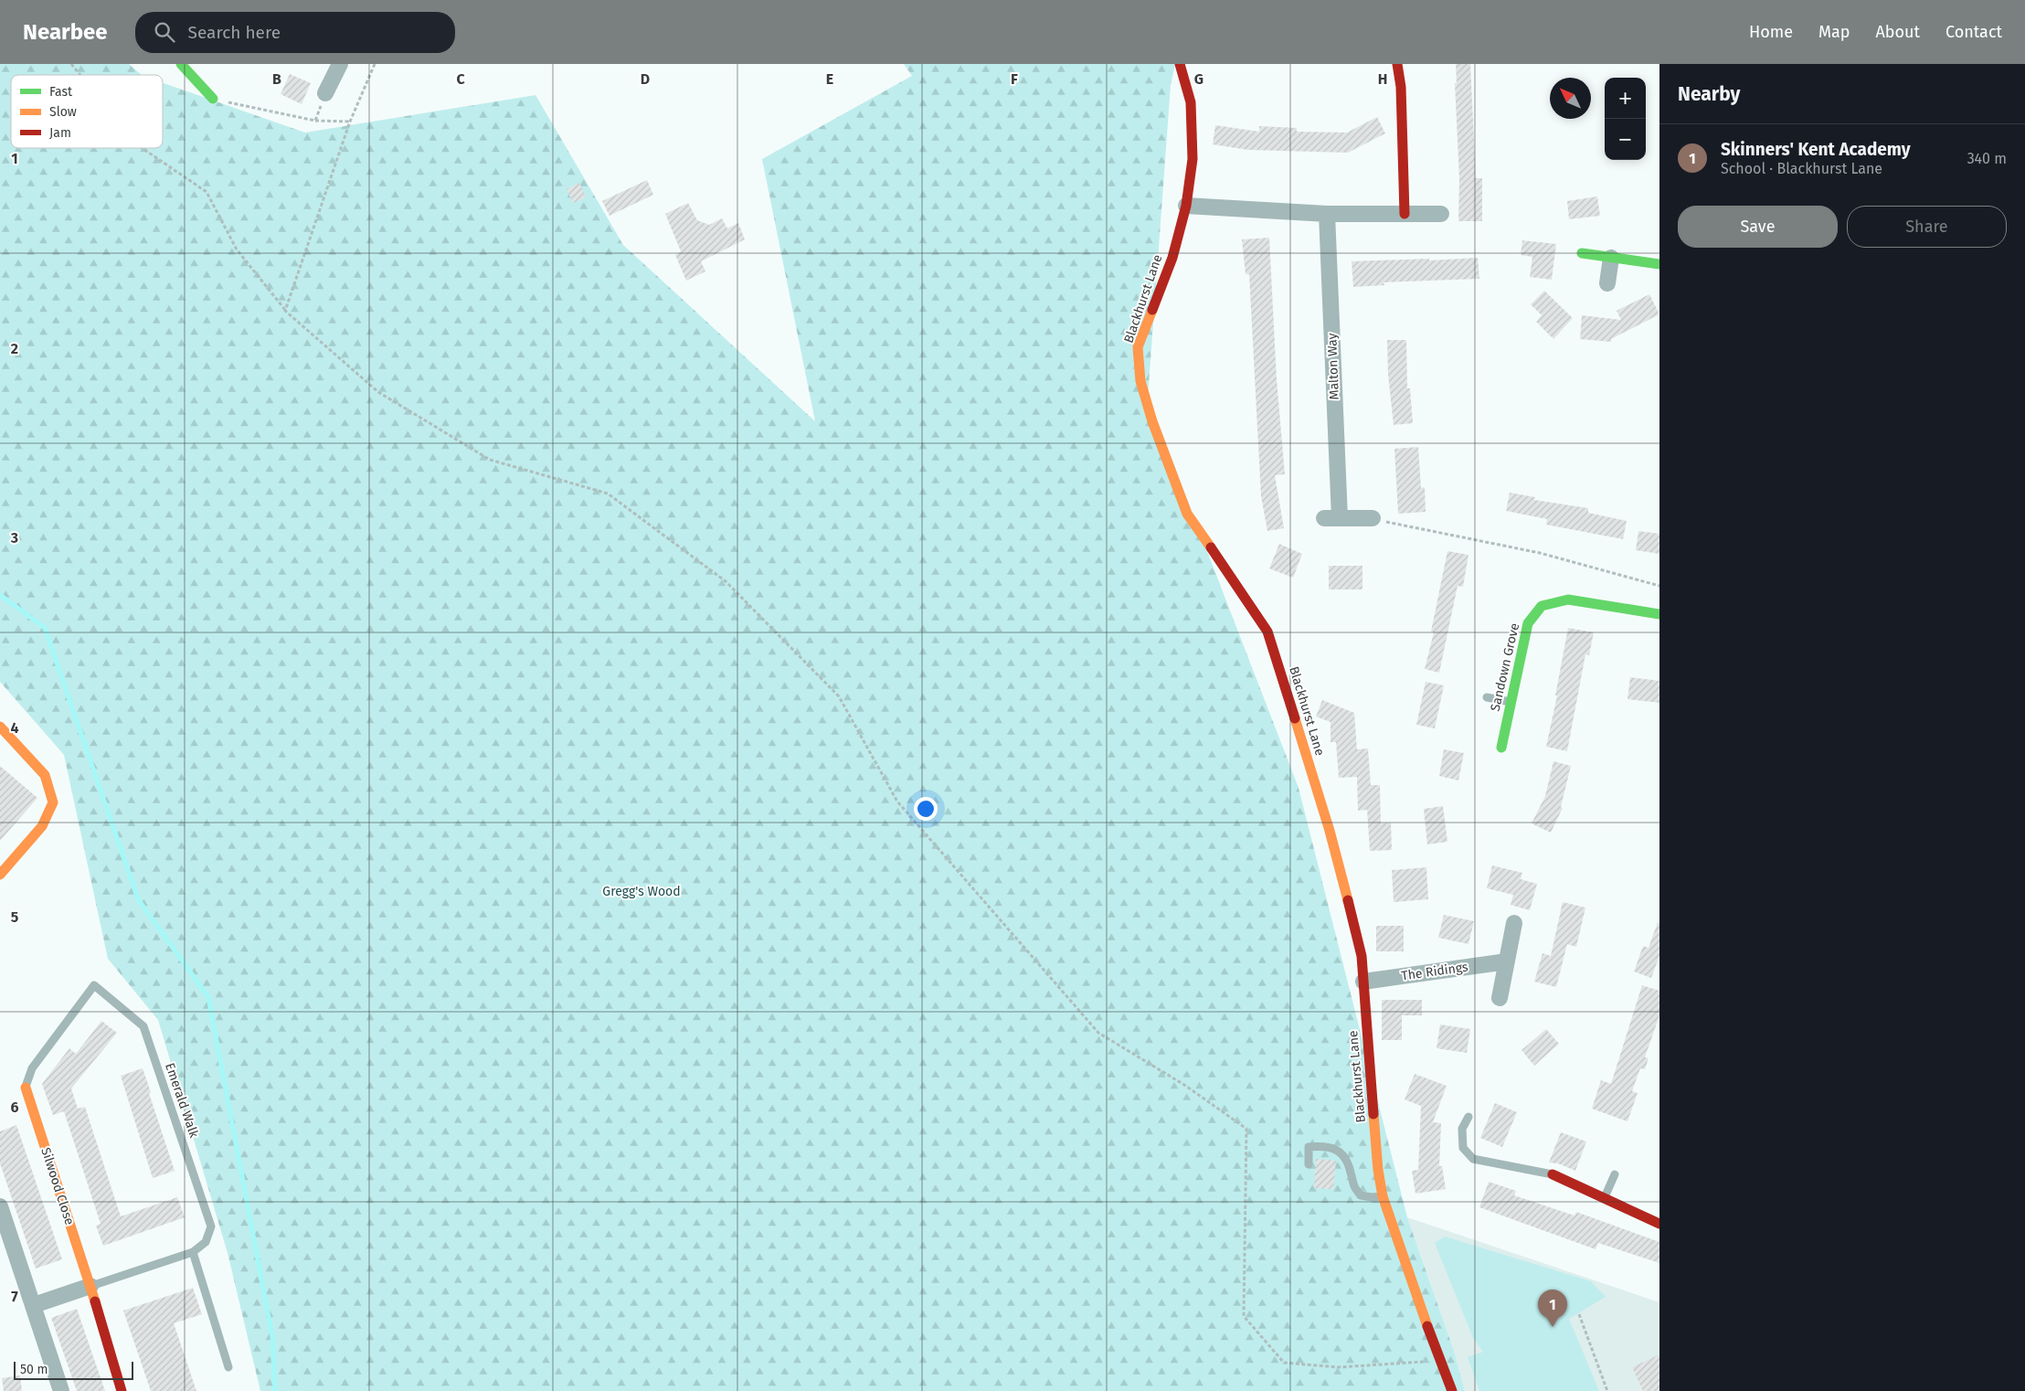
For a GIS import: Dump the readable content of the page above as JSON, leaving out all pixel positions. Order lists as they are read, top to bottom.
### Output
{
  "streets": {
    "street": [
      "Blackhurst Lane",
      "Malton Way",
      "Sandown Grove",
      "The Ridings",
      "Silwood Close"
    ],
    "lane": ["Emerald Walk"]
  },
  "crossings": [
    ["Blackhurst Lane", "The Ridings"],
    ["Emerald Walk", "Silwood Close"]
  ],
  "parks": ["Gregg's Wood"],
  "legend": ["Fast", "Slow", "Jam"],
  "scale_bar": "50 m",
  "north": "top left",
  "page": {
    "header": "Nearbee",
    "search": "Search here",
    "nav": [
      "Home",
      "Map",
      "About",
      "Contact"
    ],
    "heading": "Nearby",
    "map_buttons": ["+", "−"],
    "list": [
      {
        "mark": "1",
        "name": "Skinners' Kent Academy",
        "note": "School · Blackhurst Lane",
        "value": "340 m"
      }
    ],
    "buttons": ["Save", "Share"],
    "pins": "1",
    "scale": "50 m"
  },
  "grid": {
    "columns": [
      "B",
      "C",
      "D",
      "E",
      "F",
      "G",
      "H"
    ],
    "rows": [
      "1",
      "2",
      "3",
      "4",
      "5",
      "6",
      "7"
    ]
  }
}
